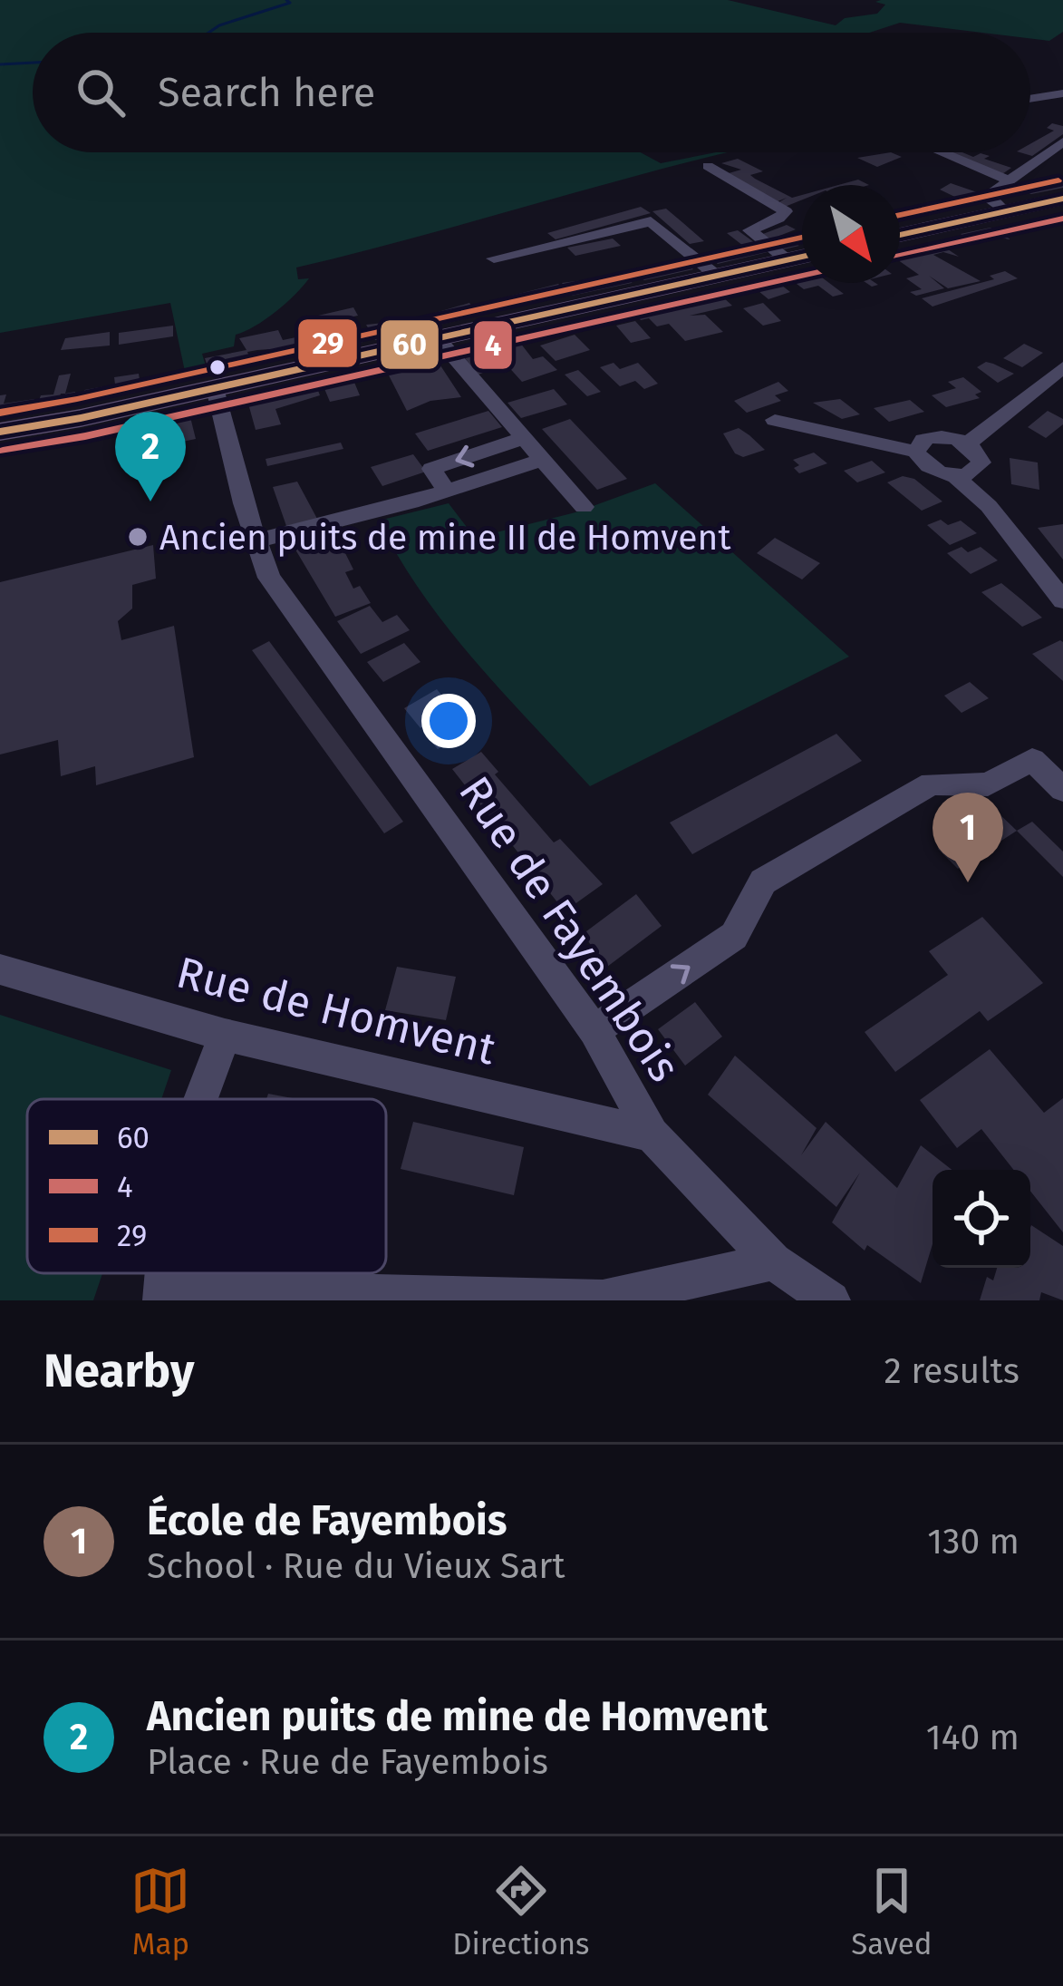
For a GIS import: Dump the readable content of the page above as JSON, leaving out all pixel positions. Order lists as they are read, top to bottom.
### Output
{
  "streets": {
    "street": ["Rue de Fayembois", "Rue de Homvent"]
  },
  "crossings": [
    ["Rue de Fayembois", "Rue de Homvent"]
  ],
  "places": ["Ancien puits de mine II de Homvent"],
  "lines": ["transit line 29", "transit line 60", "transit line 4"],
  "legend": ["60", "4", "29"],
  "north": "bottom right",
  "page": {
    "search": "Search here",
    "pins": ["2", "1"],
    "heading": ["Nearby", "2 results"],
    "list": [
      {
        "mark": "1",
        "name": "École de Fayembois",
        "note": "School · Rue du Vieux Sart",
        "value": "130 m"
      },
      {
        "mark": "2",
        "name": "Ancien puits de mine de Homvent",
        "note": "Place · Rue de Fayembois",
        "value": "140 m"
      }
    ],
    "nav": ["Map", "Directions", "Saved"]
  }
}
